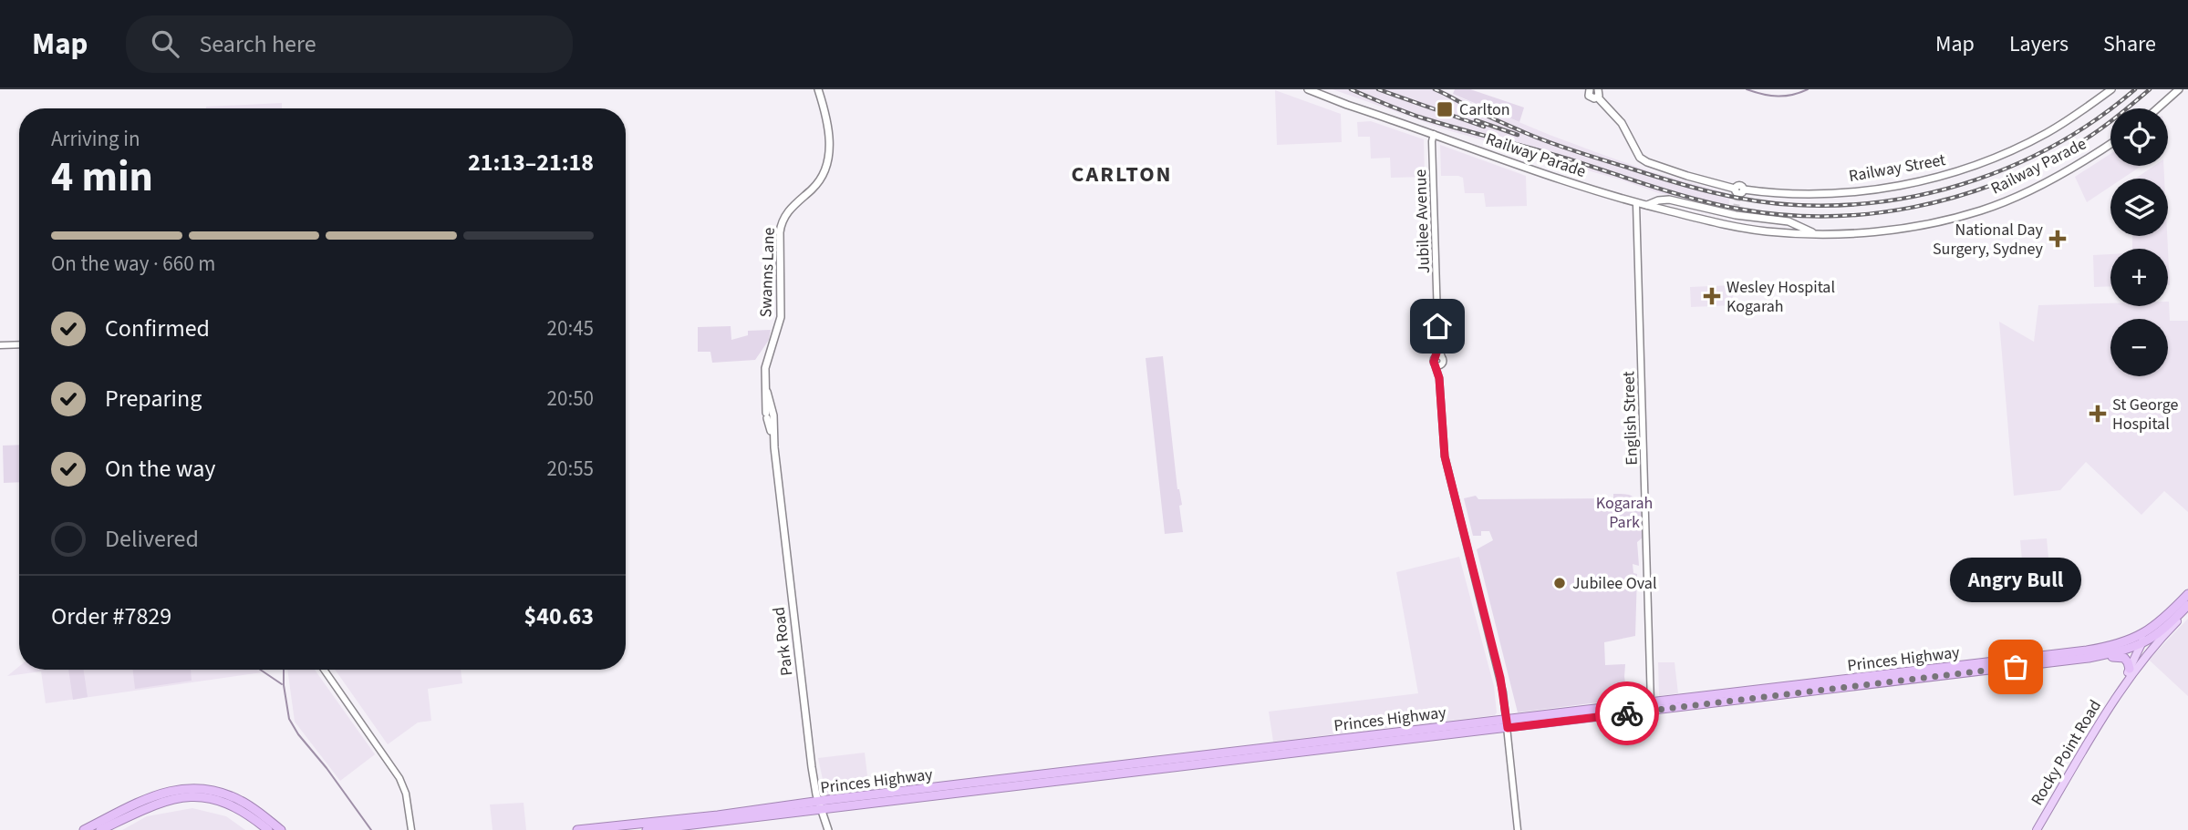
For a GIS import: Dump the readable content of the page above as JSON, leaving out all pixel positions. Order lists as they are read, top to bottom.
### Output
{
  "streets": {
    "highway": ["Princes Highway"],
    "main road": [
      "Railway Parade",
      "Railway Street",
      "Swanns Lane",
      "Park Road",
      "Rocky Point Road"
    ],
    "street": ["Jubilee Avenue", "English Street"]
  },
  "crossings": [
    ["Railway Parade", "Jubilee Avenue"],
    ["Railway Parade", "English Street"],
    ["Jubilee Avenue", "Princes Highway"],
    ["Swanns Lane", "Park Road"],
    ["English Street", "Princes Highway"],
    ["Park Road", "Princes Highway"],
    ["Princes Highway", "Rocky Point Road"]
  ],
  "districts": ["CARLTON"],
  "parks": ["Kogarah Park"],
  "places": {
    "transit": ["Carlton"],
    "health": ["National Day Surgery, Sydney", "Wesley Hospital Kogarah", "St George Hospital"],
    "other": ["Jubilee Oval", "Angry Bull"]
  },
  "page": {
    "header": "Map",
    "search": "Search here",
    "nav": ["Map", "Layers", "Share"],
    "map_buttons": ["+", "−"],
    "heading": ["4 min", "Arriving in", "21:13–21:18"],
    "panel": ["Order #7829", "$40.63"],
    "bar": "On the way · 660 m",
    "list": [
      ["Confirmed", "20:45"],
      ["Preparing", "20:50"],
      ["On the way", "20:55"],
      "Delivered"
    ],
    "bubble": "Angry Bull"
  }
}
